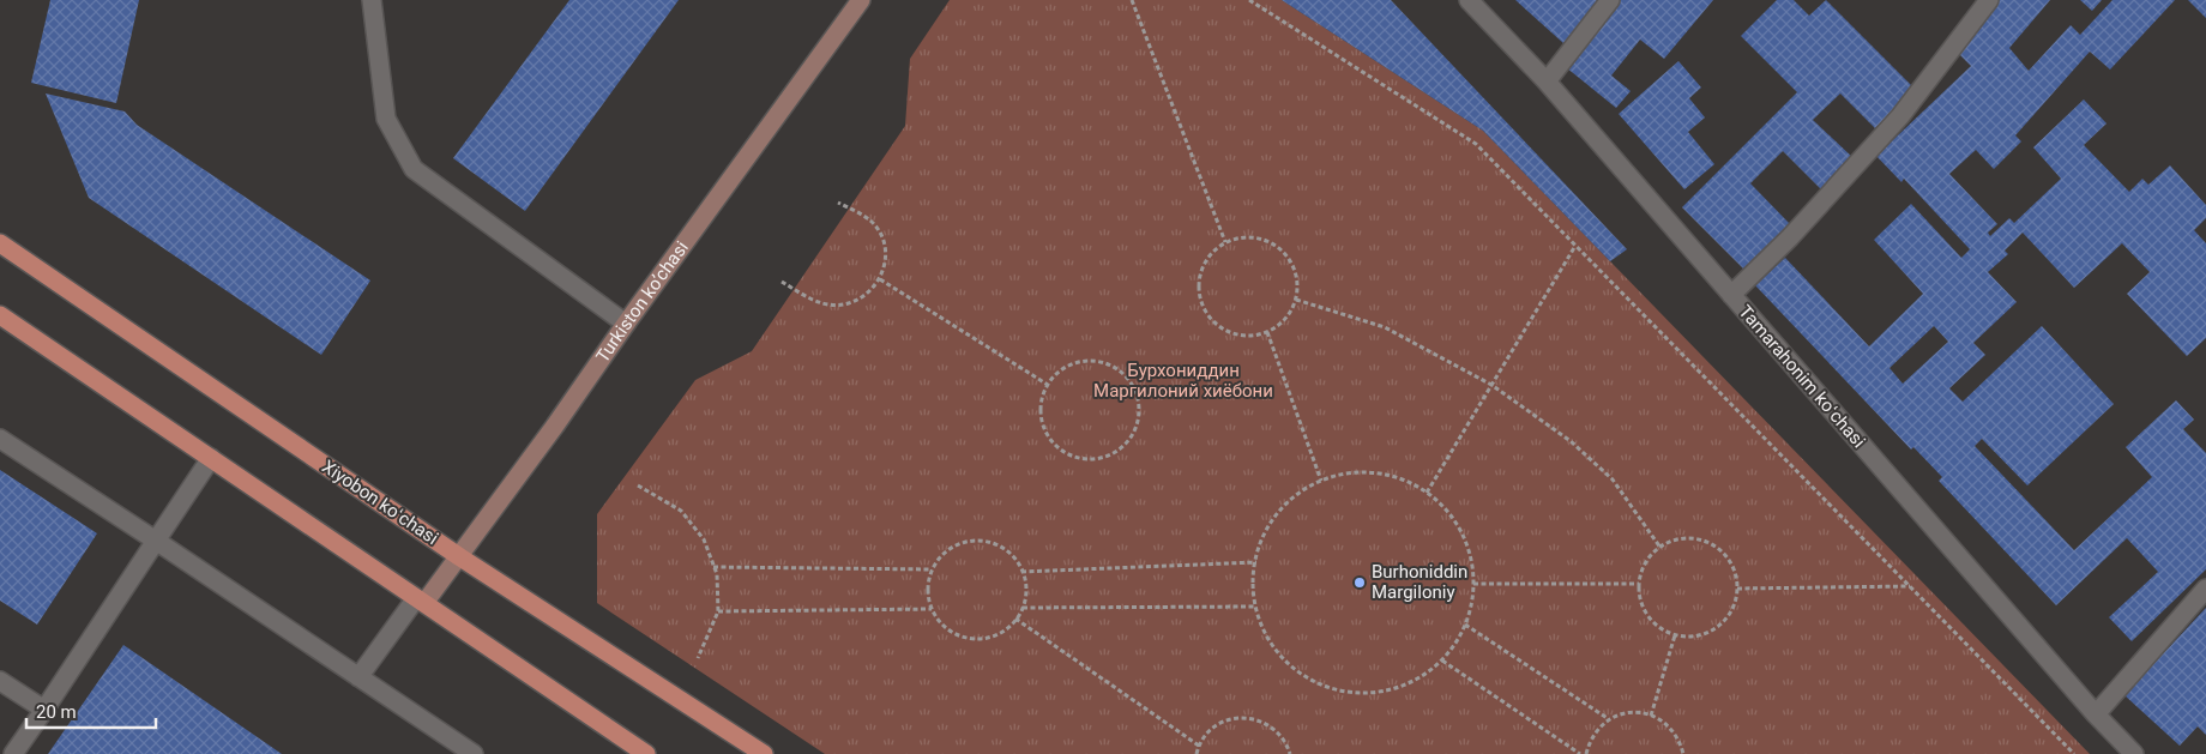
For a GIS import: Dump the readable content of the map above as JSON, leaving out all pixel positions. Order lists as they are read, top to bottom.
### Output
{
  "streets": {
    "main road": ["Turkiston ko’chasi", "Xiyobon koʻchasi"],
    "street": ["Tamarahonim koʻchasi"]
  },
  "crossings": [
    ["Turkiston ko’chasi", "Xiyobon koʻchasi"]
  ],
  "parks": ["Бурхониддин Маргилоний хиёбони"],
  "places": ["Burhoniddin Margiloniy"],
  "scale_bar": "20 m"
}
